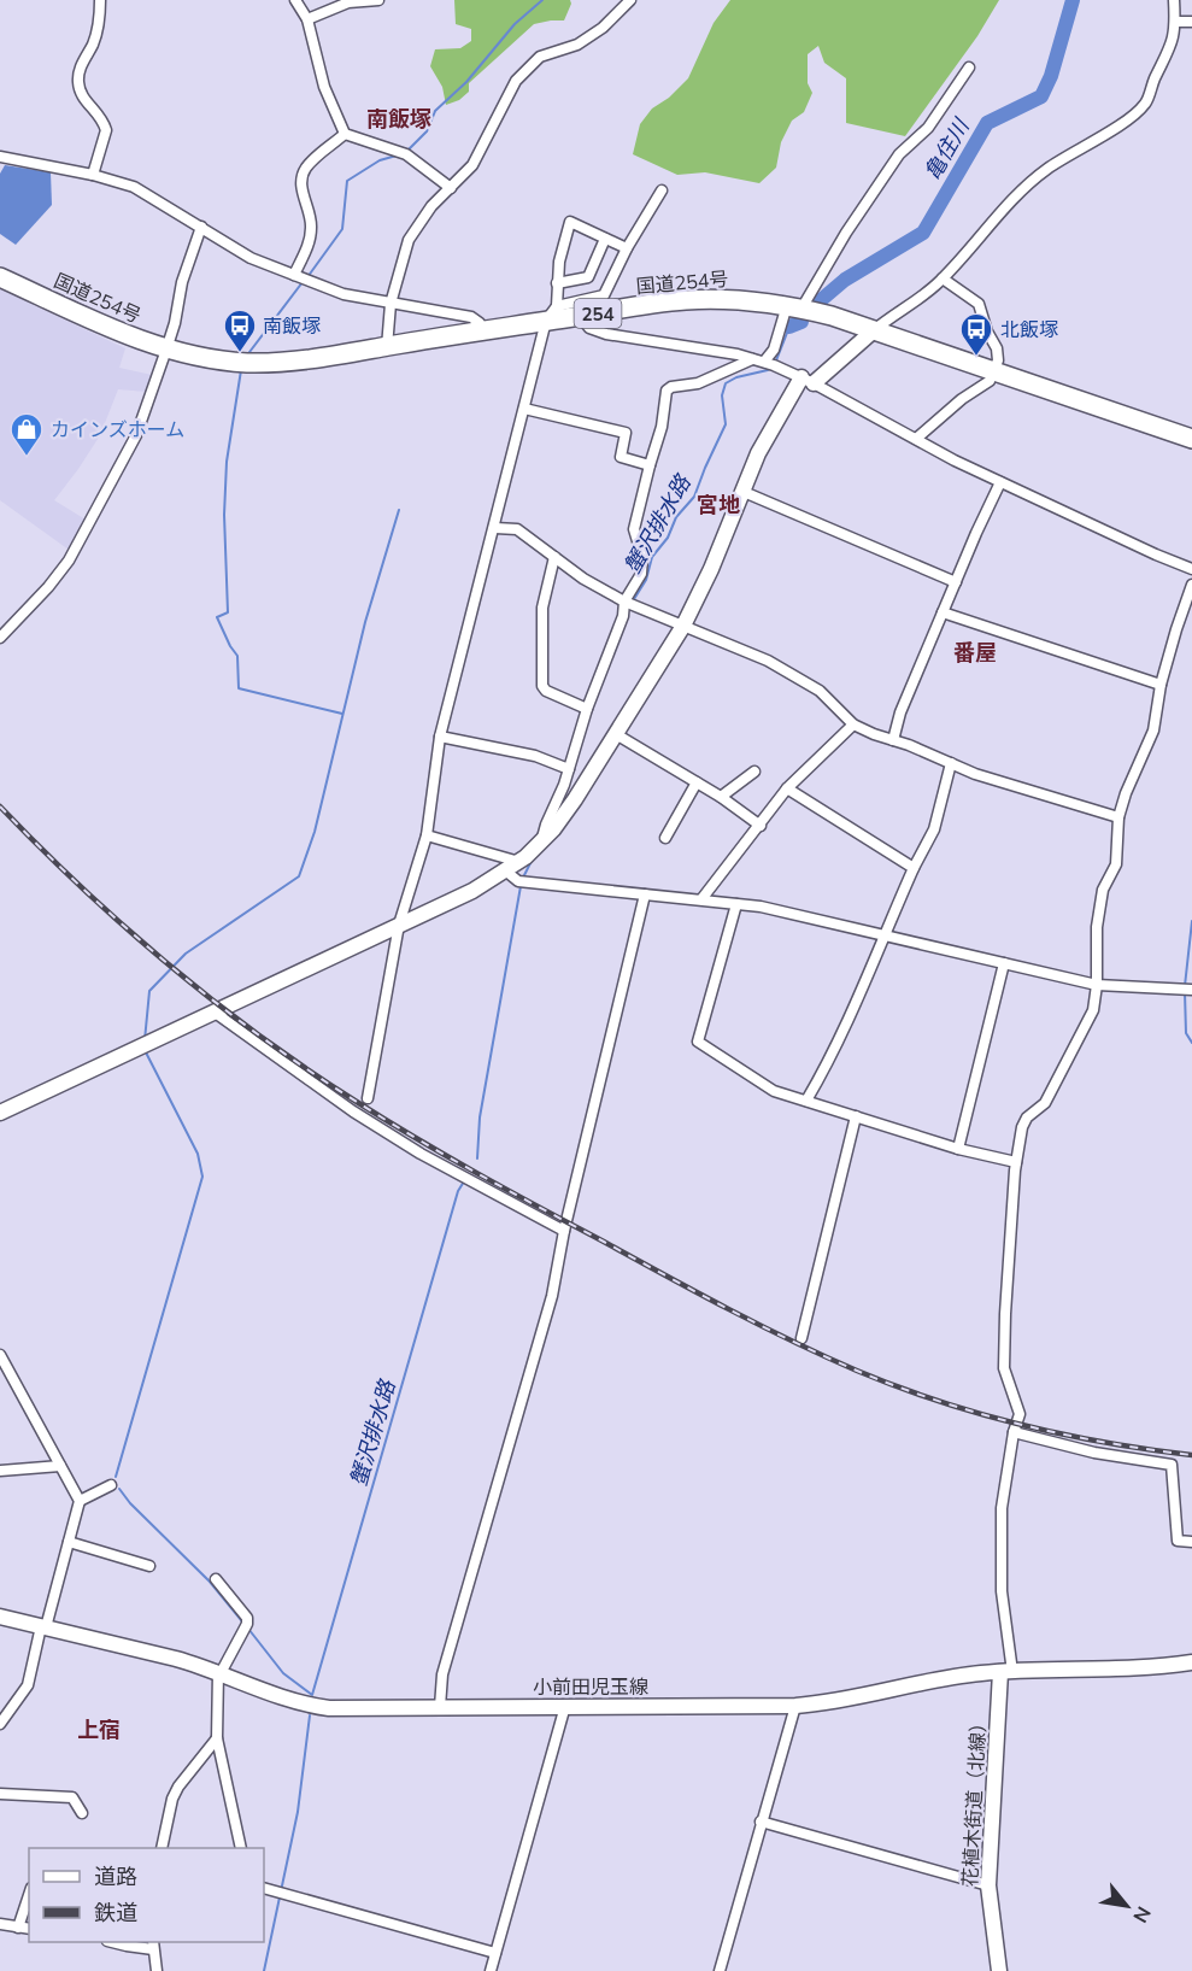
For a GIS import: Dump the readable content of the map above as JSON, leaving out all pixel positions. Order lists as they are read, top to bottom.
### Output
{
  "streets": {
    "highway": ["国道254号", "254"],
    "street": ["小前田児玉線", "花植木街道（北線）"]
  },
  "crossings": [
    ["小前田児玉線", "花植木街道（北線）"]
  ],
  "districts": [
    "南飯塚",
    "宮地",
    "番屋",
    "上宿"
  ],
  "water": ["亀住川", "蟹沢排水路"],
  "places": {
    "bus stop": ["南飯塚", "北飯塚"],
    "shop": ["カインズホーム"]
  },
  "legend": ["道路", "鉄道"],
  "north": "bottom right"
}
